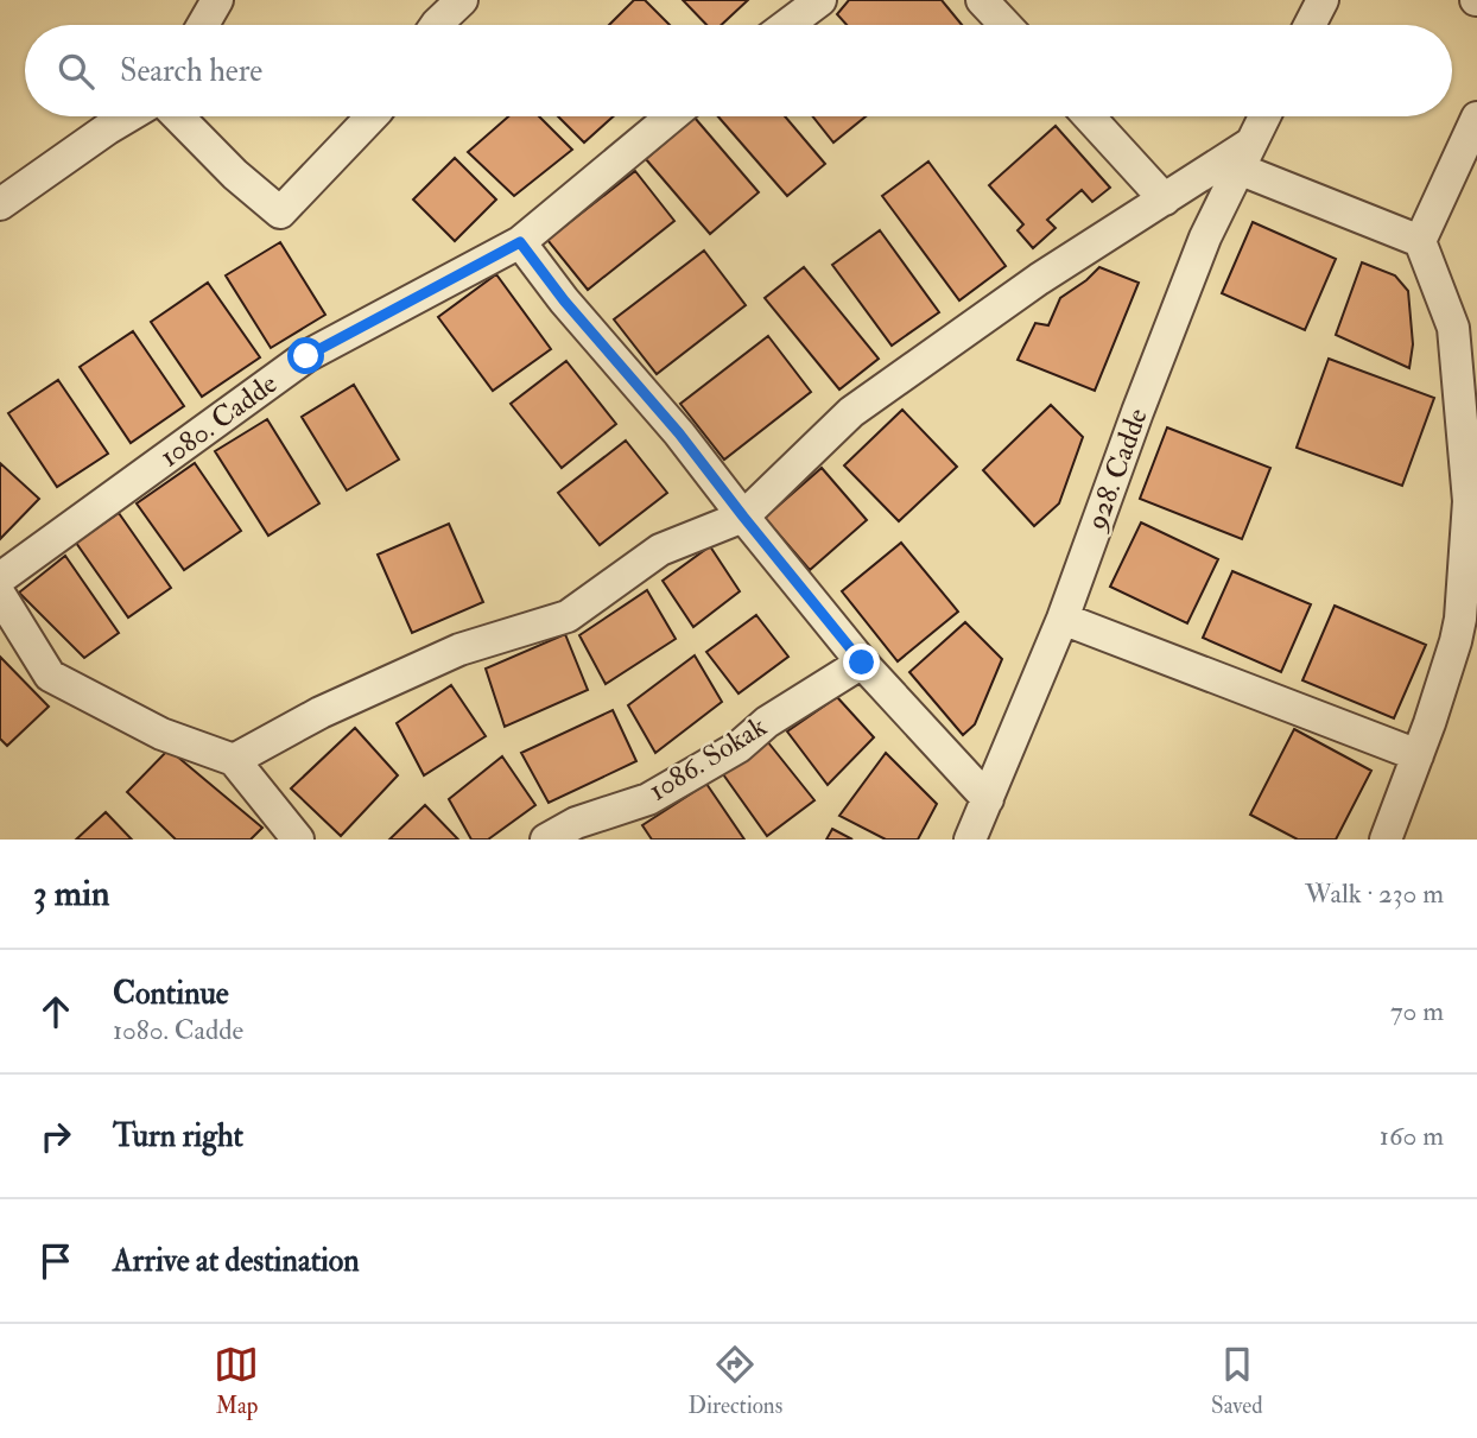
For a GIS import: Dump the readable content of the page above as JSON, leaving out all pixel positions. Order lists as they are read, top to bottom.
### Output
{
  "streets": {
    "street": ["1080. Cadde", "928. Cadde", "1086. Sokak"]
  },
  "page": {
    "search": "Search here",
    "heading": ["3 min", "Walk · 230 m"],
    "list": [
      ["Continue", "1080. Cadde", "70 m"],
      ["Turn right", "160 m"],
      "Arrive at destination"
    ],
    "nav": ["Map", "Directions", "Saved"]
  }
}
